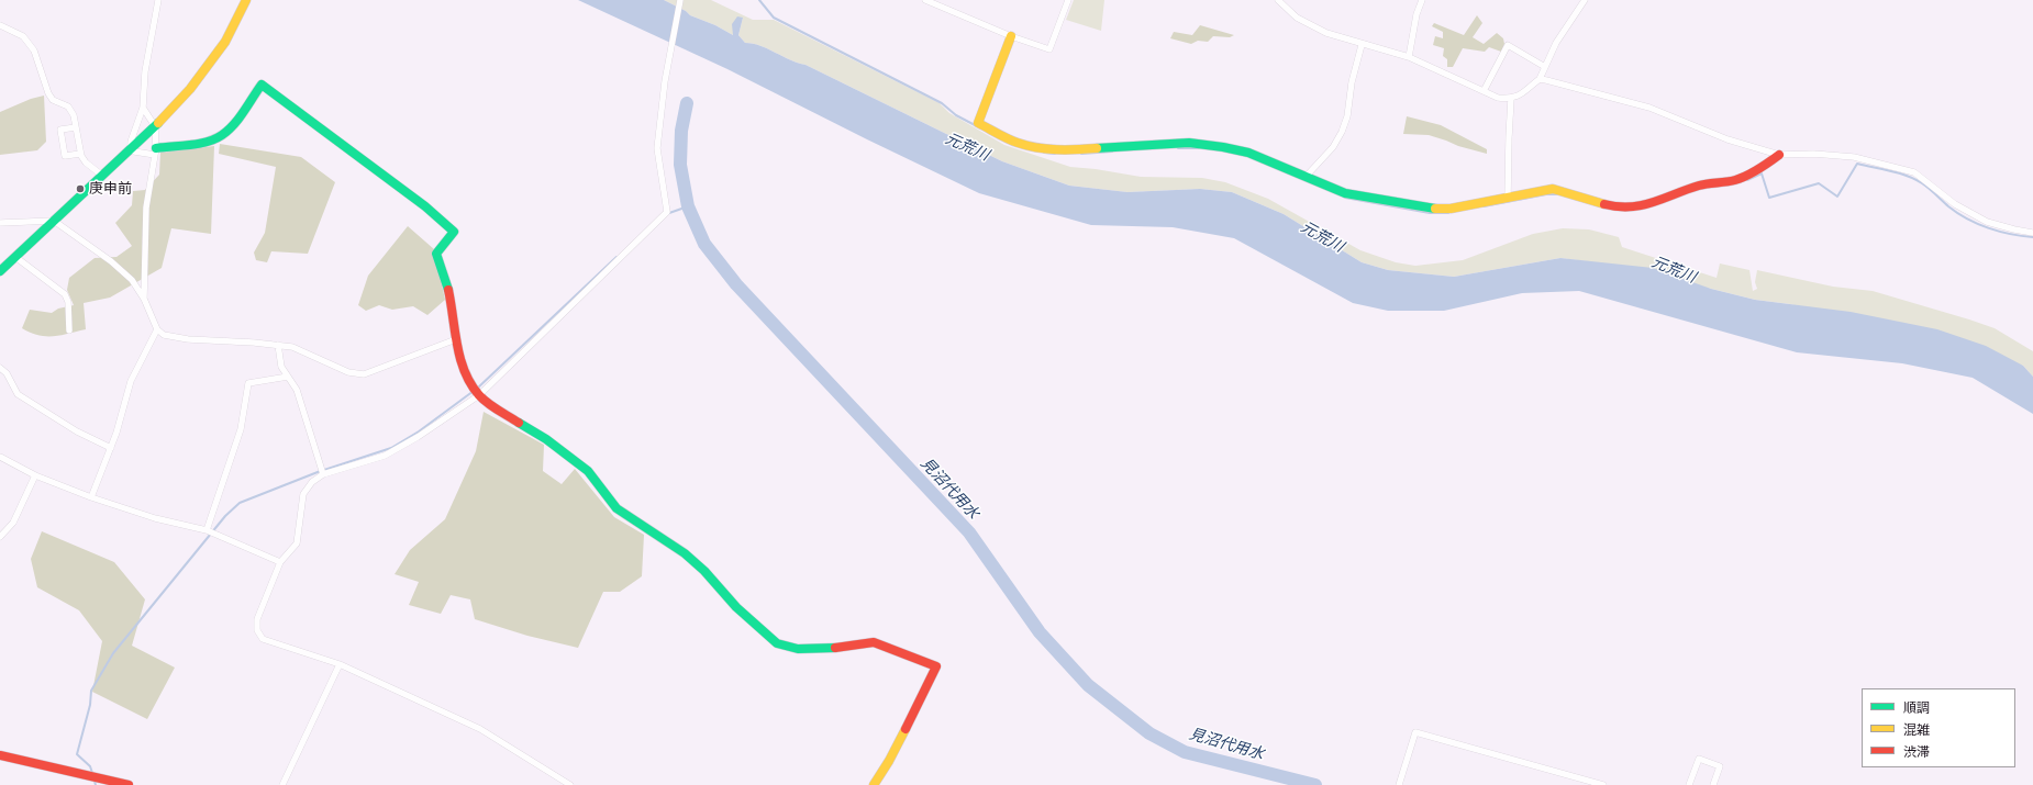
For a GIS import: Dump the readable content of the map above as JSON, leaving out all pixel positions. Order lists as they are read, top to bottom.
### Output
{
  "water": ["元荒川", "見沼代用水"],
  "places": ["庚申前"],
  "legend": ["順調", "混雑", "渋滞"]
}
